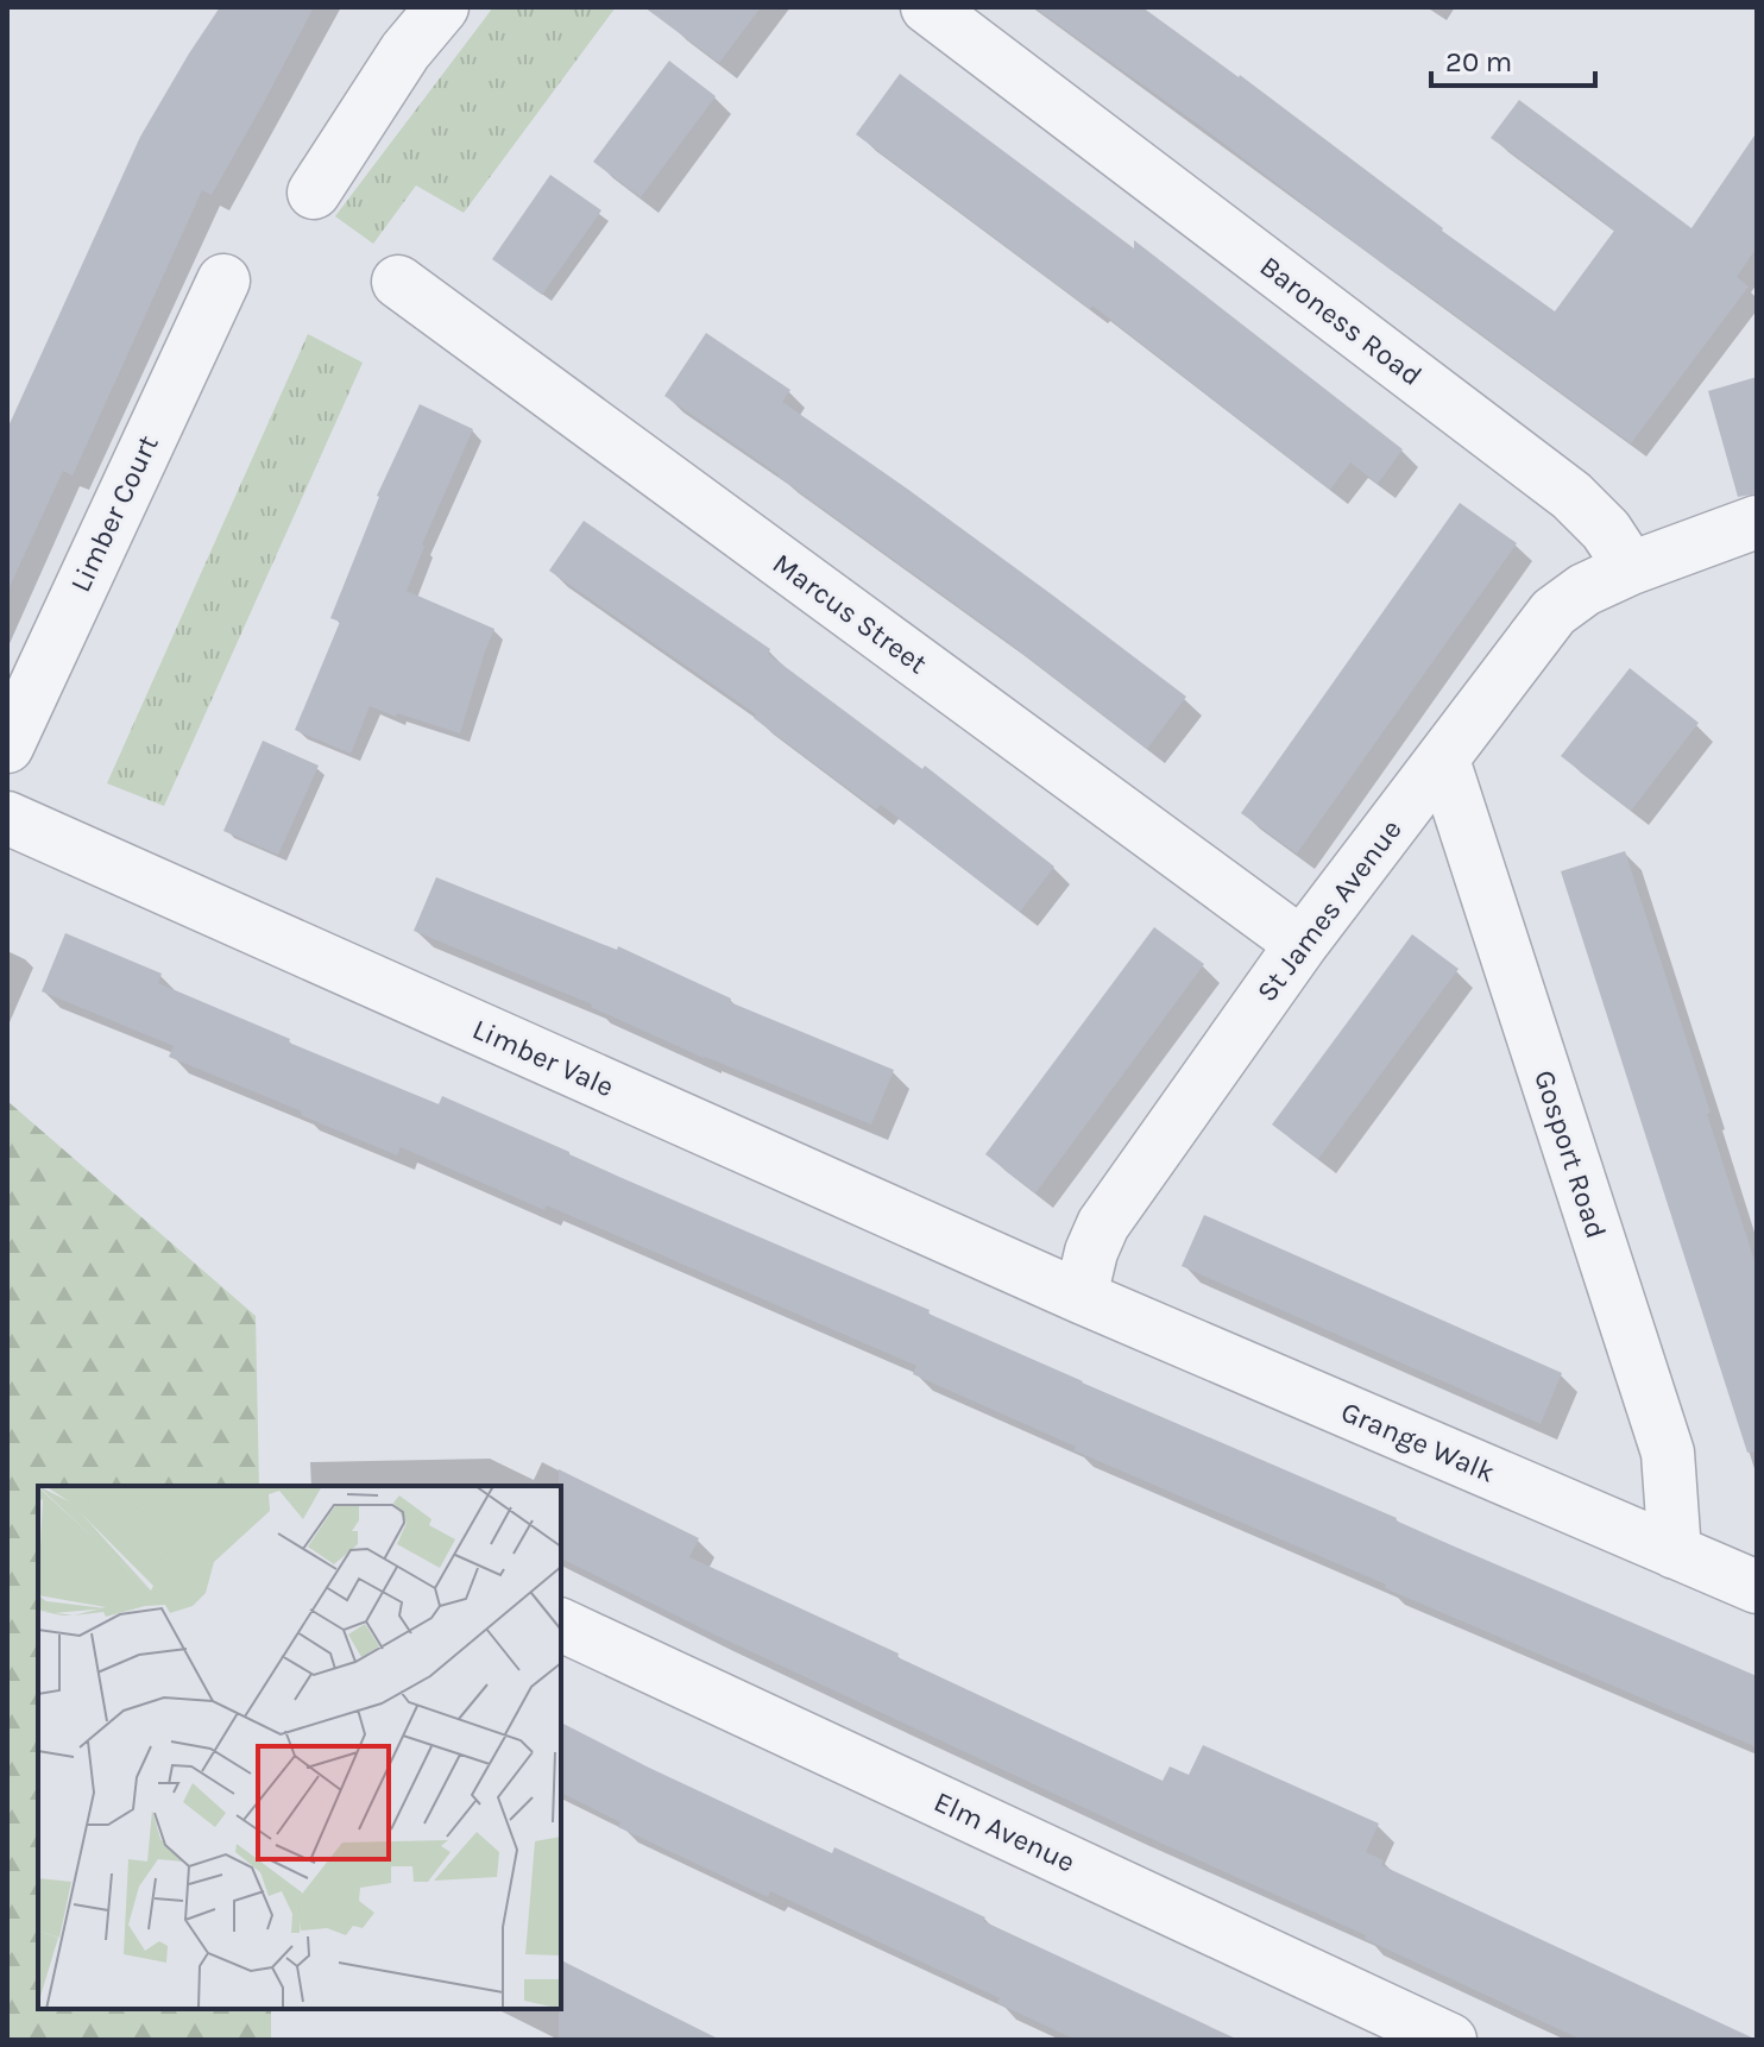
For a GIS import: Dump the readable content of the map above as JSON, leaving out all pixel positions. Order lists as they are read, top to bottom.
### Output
{
  "streets": {
    "street": [
      "Baroness Road",
      "Limber Court",
      "Marcus Street",
      "St James Avenue",
      "Limber Vale",
      "Gosport Road",
      "Grange Walk",
      "Elm Avenue"
    ]
  },
  "crossings": [
    ["Baroness Road", "St James Avenue"],
    ["Marcus Street", "St James Avenue"],
    ["St James Avenue", "Limber Vale"],
    ["St James Avenue", "Gosport Road"],
    ["St James Avenue", "Grange Walk"],
    ["Limber Vale", "Grange Walk"],
    ["Gosport Road", "Grange Walk"]
  ],
  "scale_bar": "20 m"
}
